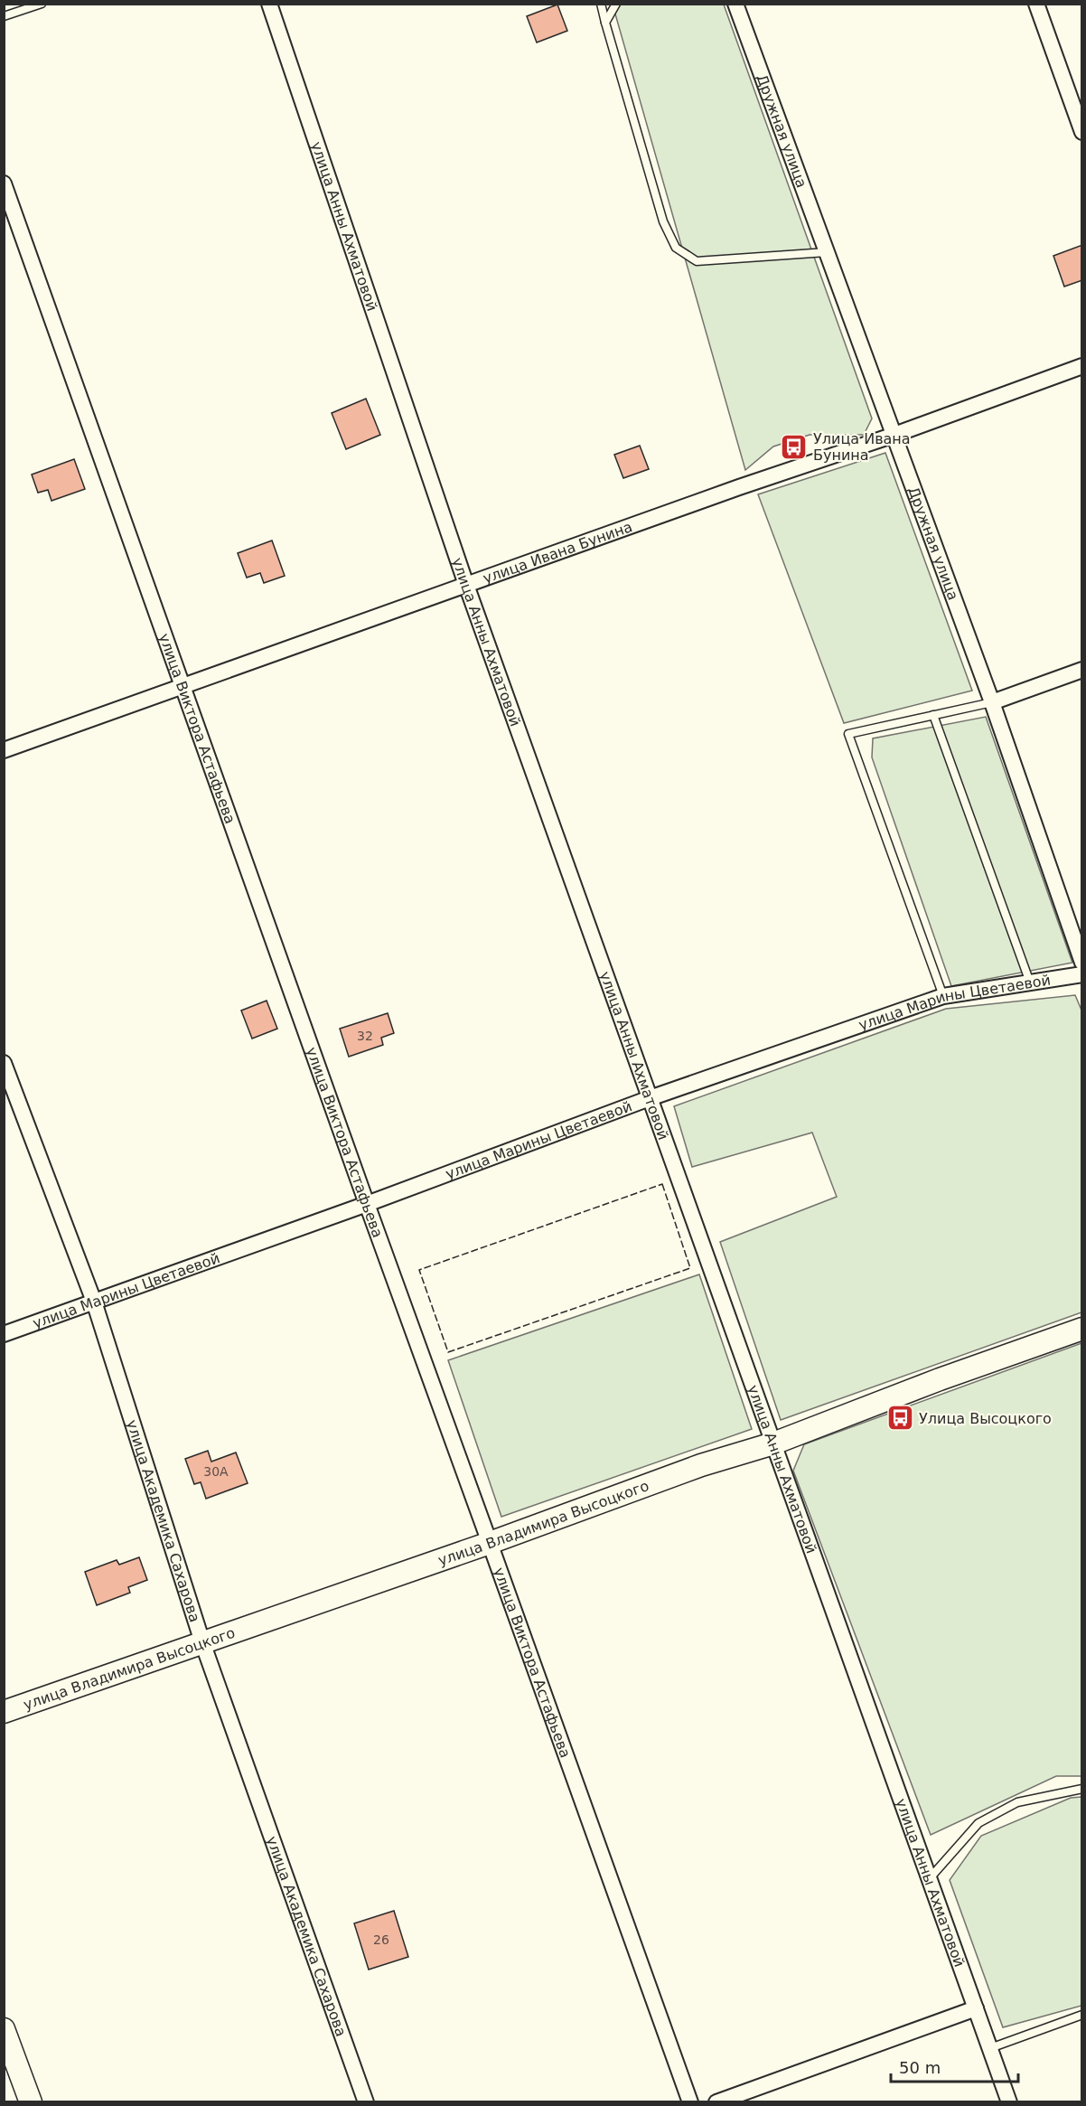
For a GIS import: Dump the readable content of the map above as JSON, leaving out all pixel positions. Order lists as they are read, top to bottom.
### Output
{
  "streets": {
    "street": [
      "Дружная улица",
      "улица Анны Ахматовой",
      "улица Ивана Бунина",
      "улица Виктора Астафьева",
      "улица Марины Цветаевой",
      "улица Академика Сахарова",
      "улица Владимира Высоцкого"
    ]
  },
  "crossings": [
    ["Дружная улица", "улица Ивана Бунина"],
    ["улица Анны Ахматовой", "улица Ивана Бунина"],
    ["улица Анны Ахматовой", "улица Марины Цветаевой"],
    ["улица Анны Ахматовой", "улица Владимира Высоцкого"],
    ["улица Ивана Бунина", "улица Виктора Астафьева"],
    ["улица Виктора Астафьева", "улица Марины Цветаевой"],
    ["улица Виктора Астафьева", "улица Владимира Высоцкого"],
    ["улица Марины Цветаевой", "улица Академика Сахарова"],
    ["улица Академика Сахарова", "улица Владимира Высоцкого"]
  ],
  "places": {
    "bus stop": ["Улица Ивана Бунина", "Улица Высоцкого"]
  },
  "house_numbers": ["32", "30А", "26"],
  "scale_bar": "50 m"
}
